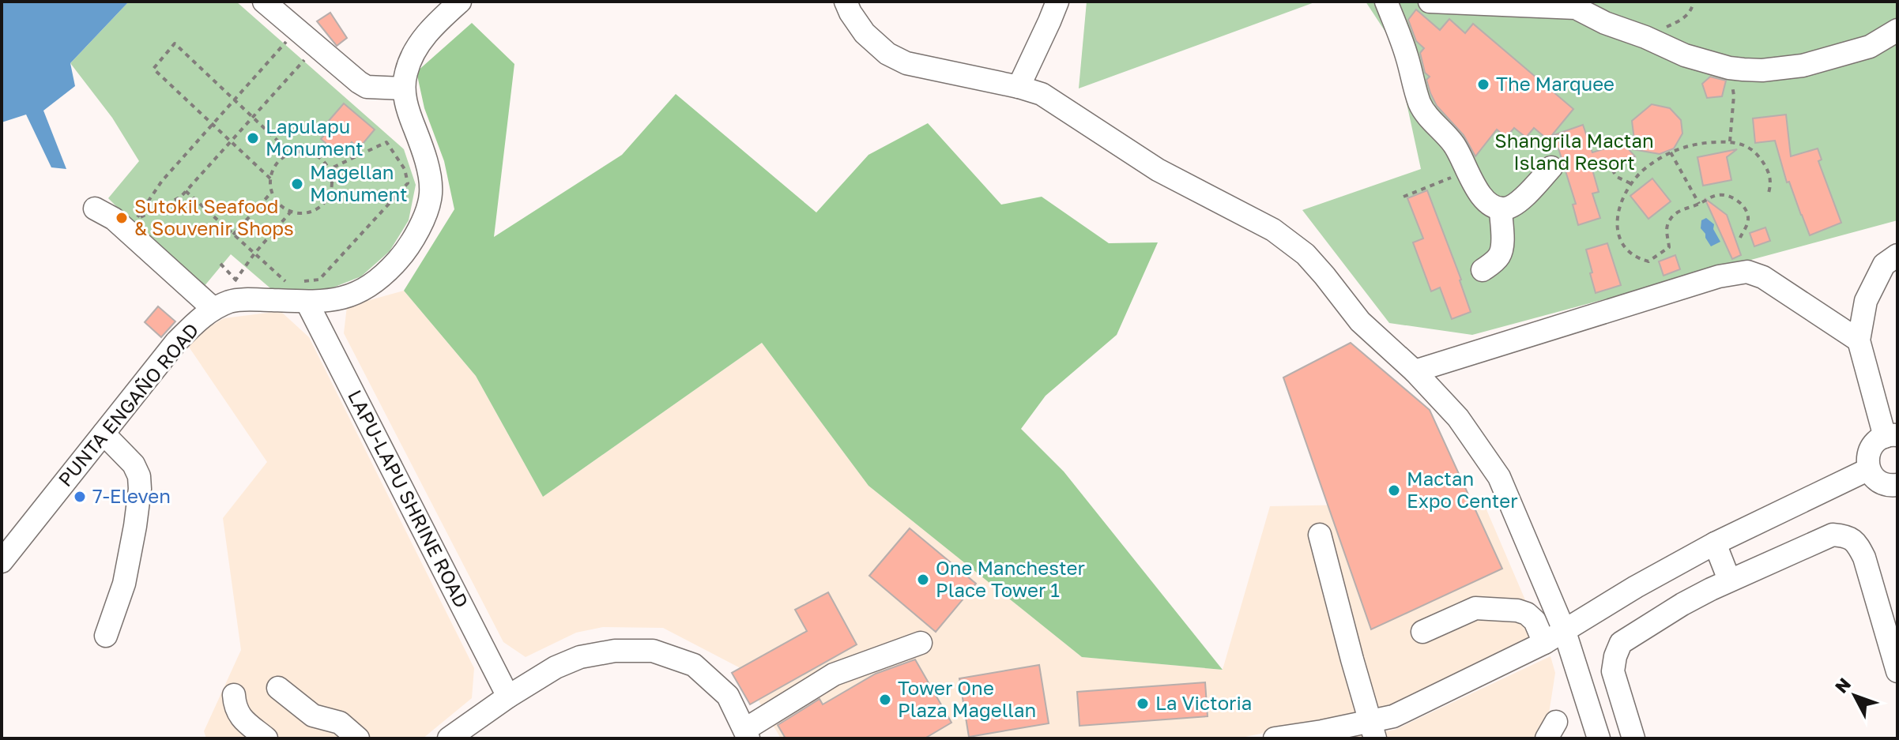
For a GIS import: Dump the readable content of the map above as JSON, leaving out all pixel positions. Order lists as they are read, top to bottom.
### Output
{
  "streets": {
    "street": ["PUNTA ENGAÑO ROAD", "LAPU-LAPU SHRINE ROAD"]
  },
  "crossings": [
    ["PUNTA ENGAÑO ROAD", "LAPU-LAPU SHRINE ROAD"]
  ],
  "parks": ["Shangrila Mactan Island Resort"],
  "places": [
    "The Marquee",
    "Lapulapu Monument",
    "Magellan Monument",
    "Sutokil Seafood & Souvenir Shops",
    "Mactan Expo Center",
    "7-Eleven",
    "One Manchester Place Tower 1",
    "Tower One Plaza Magellan",
    "La Victoria"
  ],
  "north": "top left"
}
